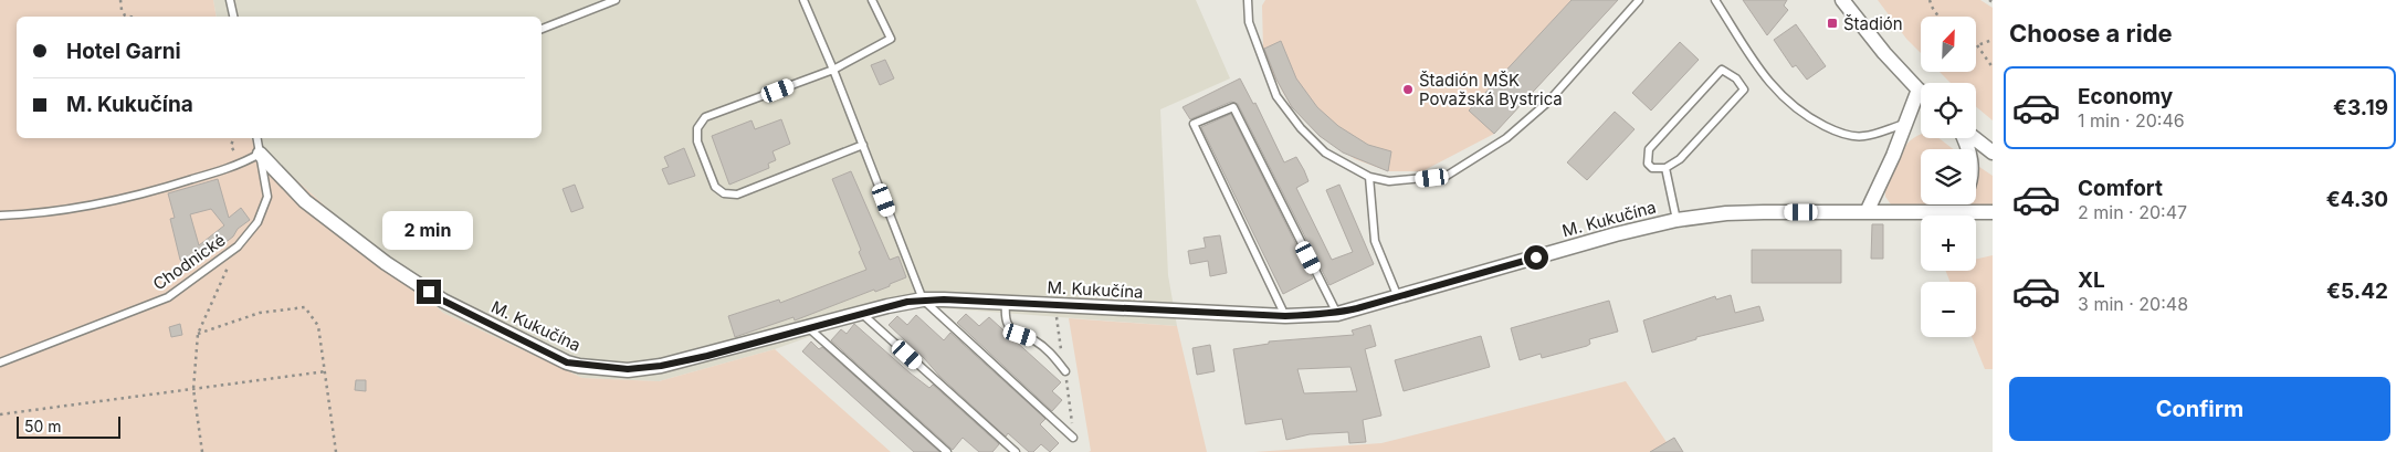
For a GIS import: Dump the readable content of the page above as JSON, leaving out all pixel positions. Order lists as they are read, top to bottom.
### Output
{
  "streets": {
    "street": ["M. Kukučína"],
    "lane": ["Chodnické"]
  },
  "crossings": [
    ["M. Kukučína", "Chodnické"]
  ],
  "places": {
    "transit": ["Štadión"],
    "other": ["Štadión MŠK Považská Bystrica"]
  },
  "scale_bar": "50 m",
  "north": "top right",
  "page": {
    "heading": "Choose a ride",
    "map_buttons": ["+", "−"],
    "banner": ["Hotel Garni", "M. Kukučína"],
    "list": [
      {
        "name": "Economy",
        "note": "1 min · 20:46",
        "value": "€3.19"
      },
      {
        "name": "Comfort",
        "note": "2 min · 20:47",
        "value": "€4.30"
      },
      {
        "name": "XL",
        "note": "3 min · 20:48",
        "value": "€5.42"
      }
    ],
    "bubble": "2 min",
    "buttons": "Confirm",
    "scale": "50 m"
  }
}
